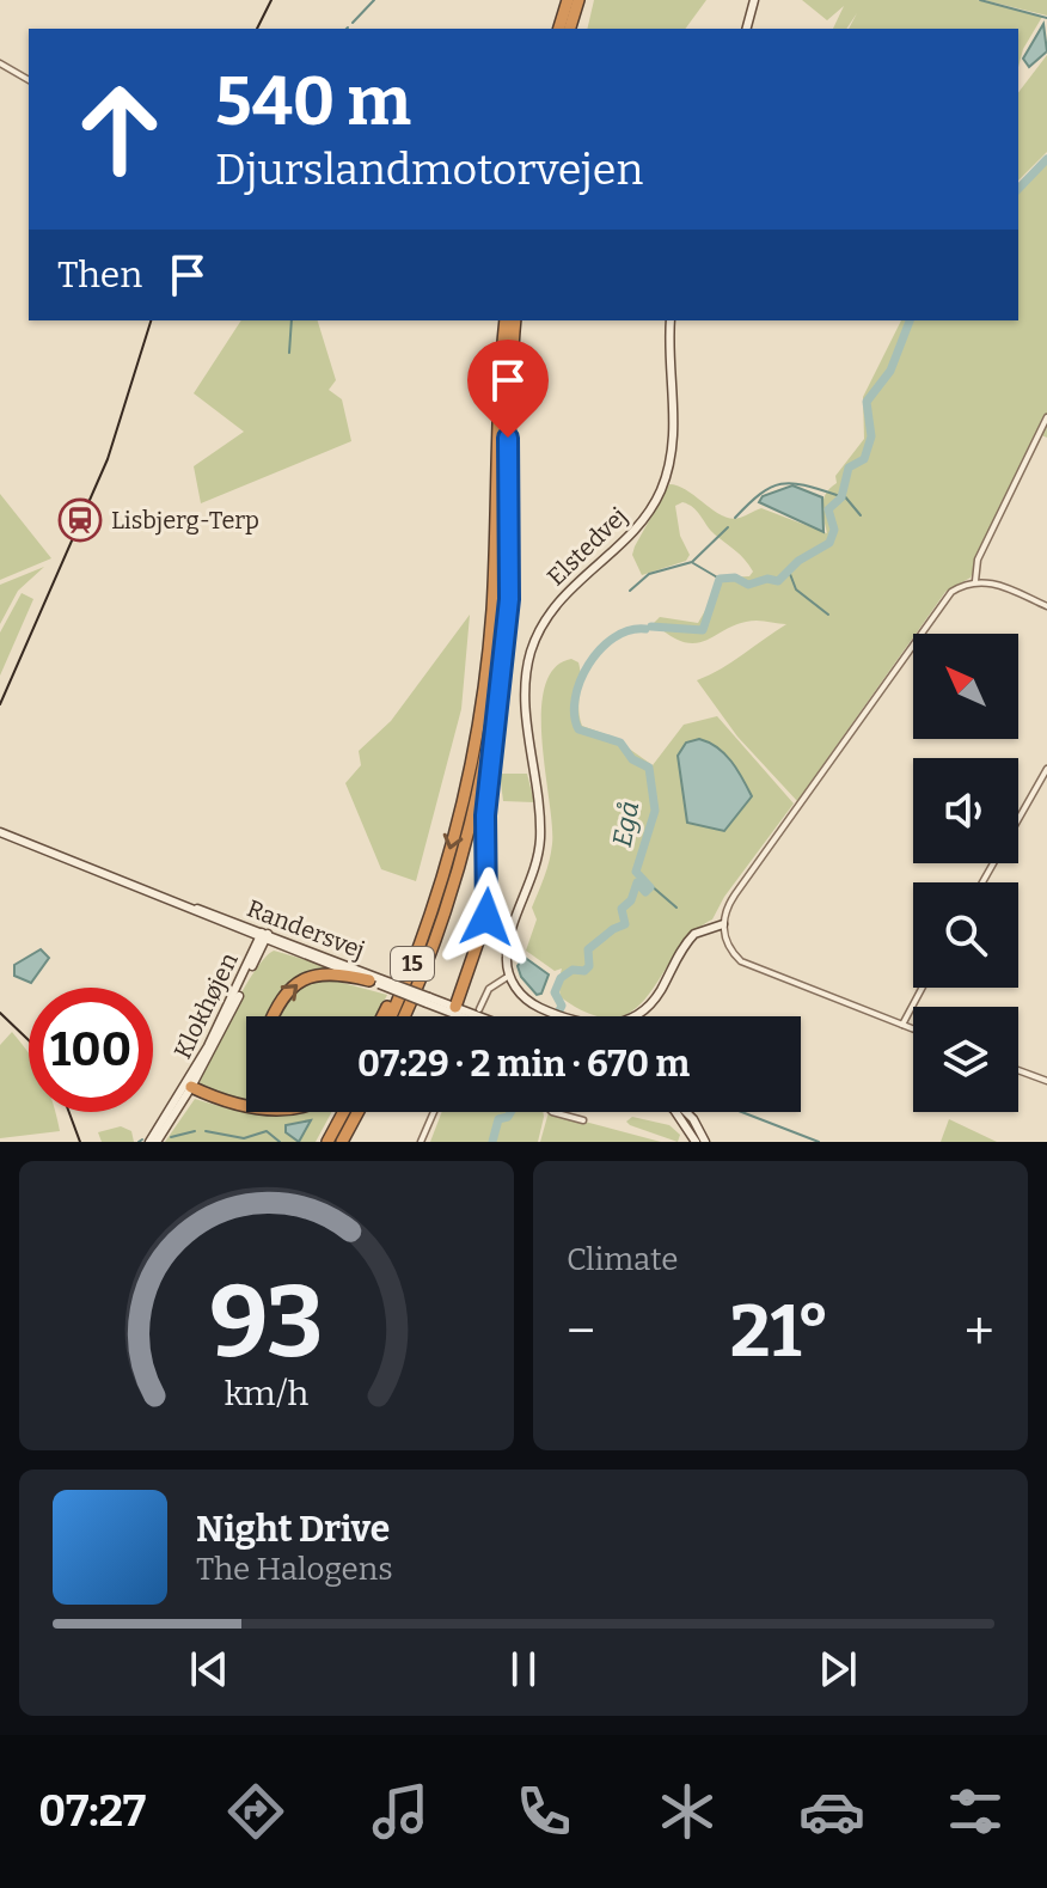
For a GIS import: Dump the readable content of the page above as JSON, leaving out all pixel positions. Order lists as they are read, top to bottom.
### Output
{
  "streets": {
    "highway": ["15"],
    "street": ["Elstedvej", "Randersvej", "Klokhøjen"]
  },
  "crossings": [
    ["Randersvej", "Klokhøjen"]
  ],
  "water": ["Egå"],
  "places": {
    "station": ["Lisbjerg-Terp"]
  },
  "north": "top left",
  "page": {
    "turn": ["540 m", "Djurslandmotorvejen"],
    "then": "Then",
    "limit": "100",
    "trip": "07:29 · 2 min · 670 m",
    "tile": "Climate",
    "heat": ["−", "21°", "+"],
    "song": ["Night Drive", "The Halogens"],
    "tabs": "07:27",
    "gauge": ["93", "km/h"]
  }
}
